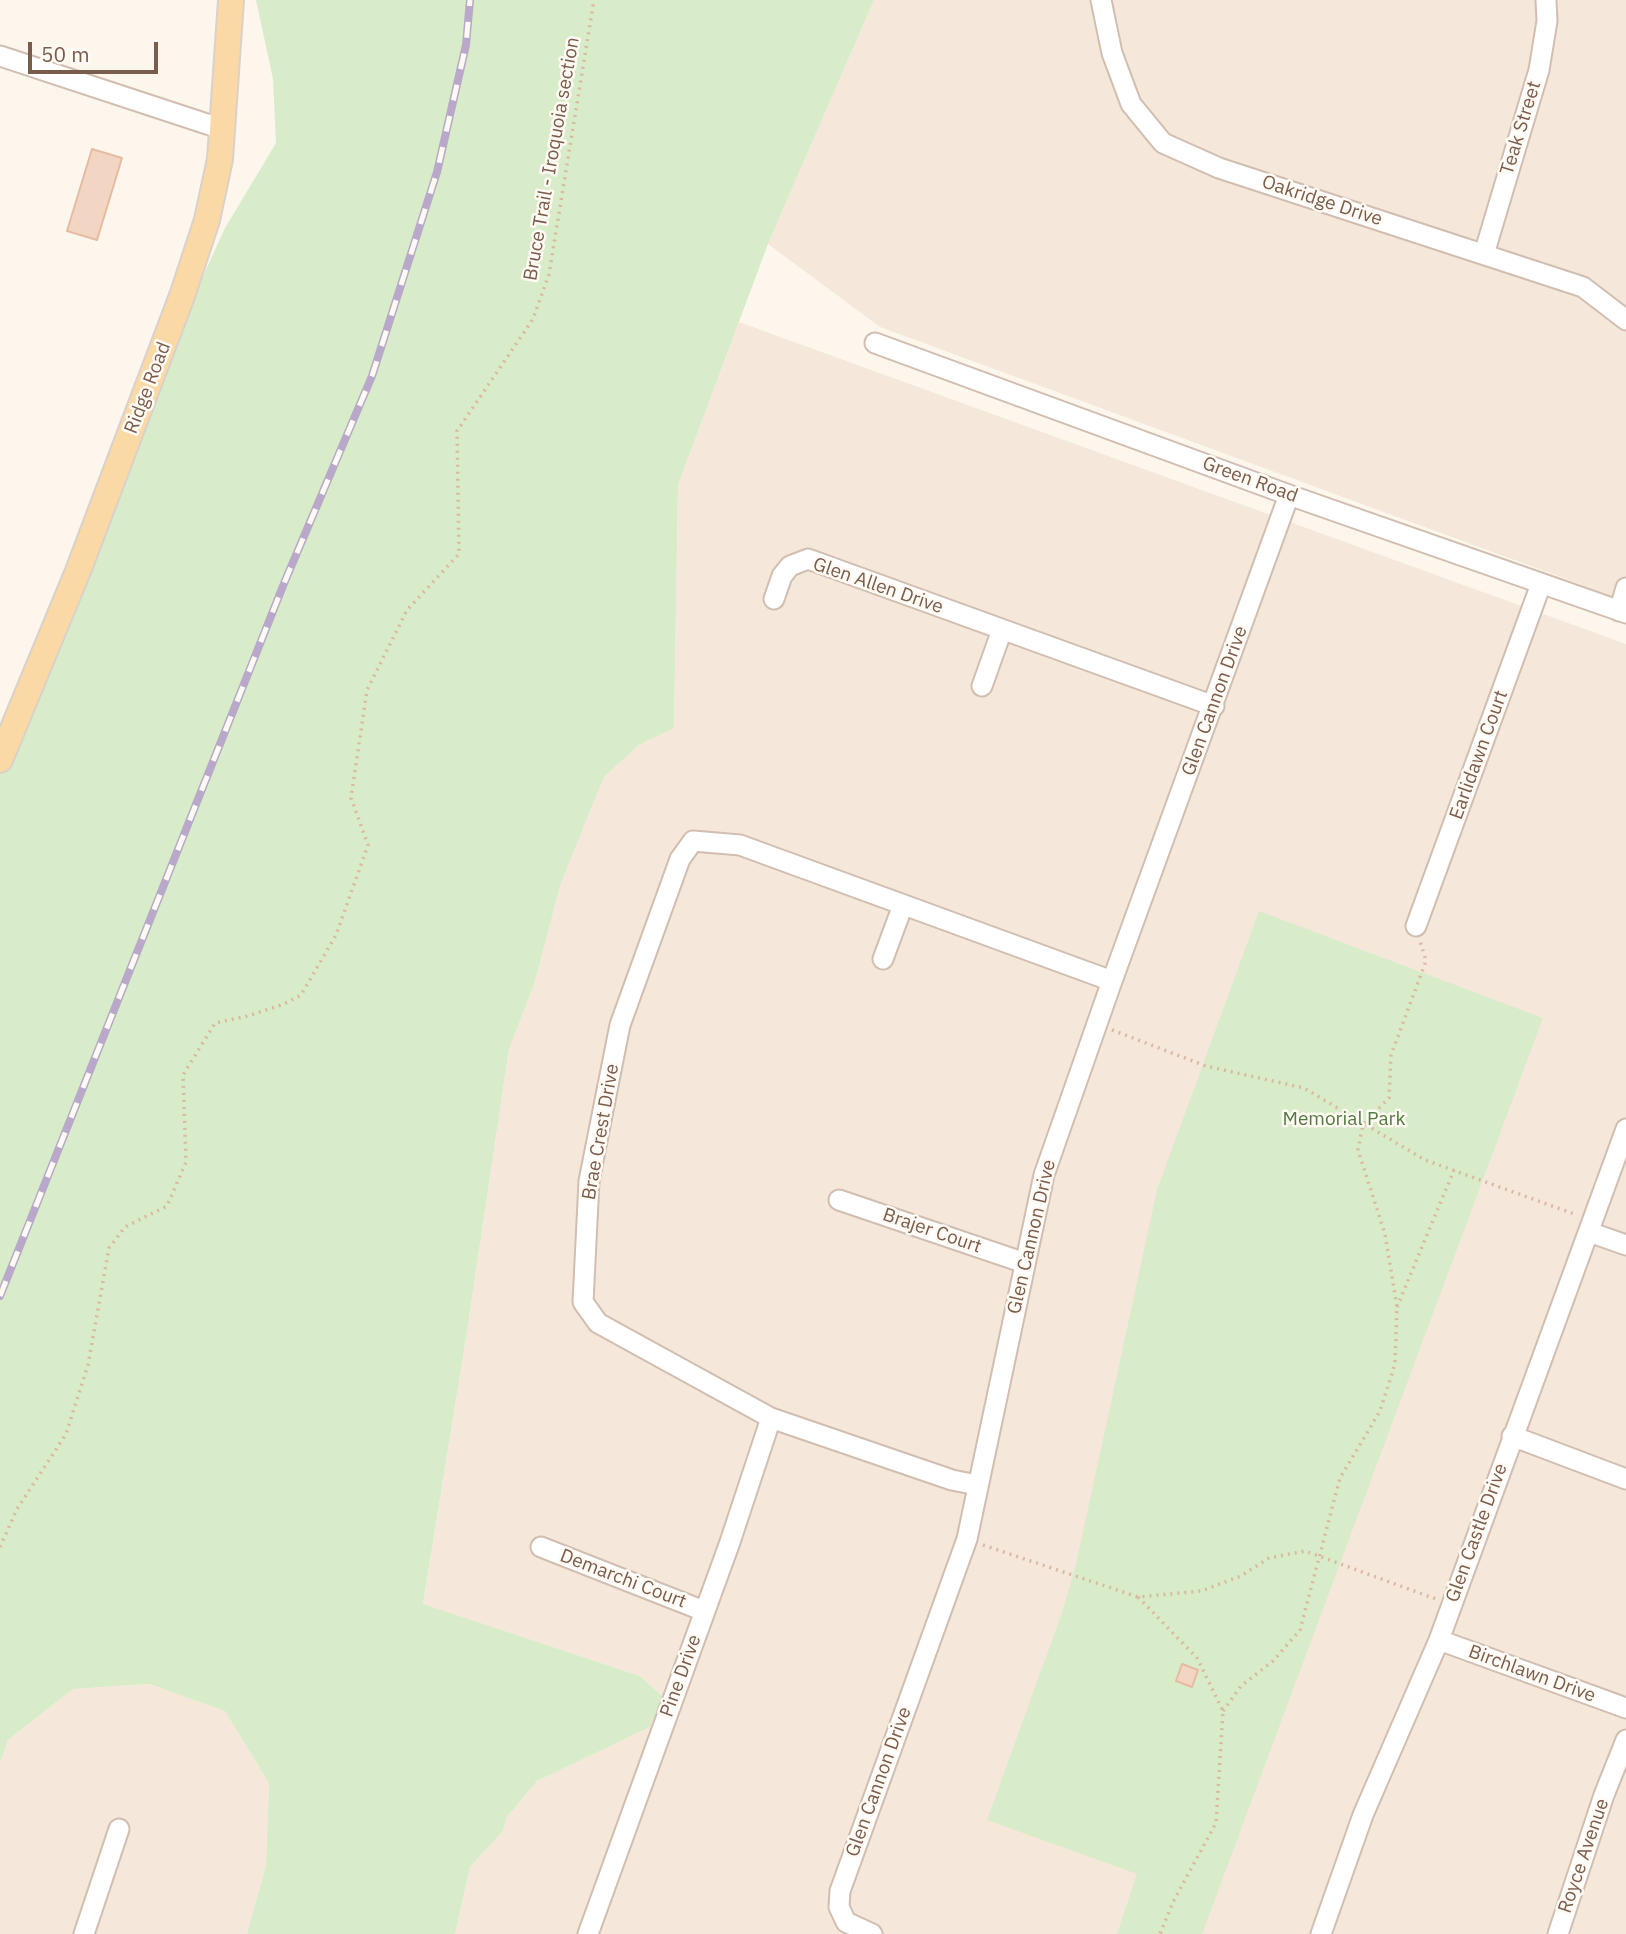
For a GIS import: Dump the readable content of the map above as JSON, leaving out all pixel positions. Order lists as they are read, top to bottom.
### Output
{
  "streets": {
    "main road": ["Ridge Road"],
    "street": [
      "Teak Street",
      "Oakridge Drive",
      "Green Road",
      "Glen Allen Drive",
      "Glen Cannon Drive",
      "Earlidawn Court",
      "Brae Crest Drive",
      "Brajer Court",
      "Glen Castle Drive",
      "Demarchi Court",
      "Birchlawn Drive",
      "Pine Drive",
      "Royce Avenue"
    ],
    "path": ["Bruce Trail - Iroquoia section"]
  },
  "crossings": [
    ["Teak Street", "Oakridge Drive"],
    ["Green Road", "Glen Cannon Drive"],
    ["Green Road", "Earlidawn Court"],
    ["Glen Allen Drive", "Glen Cannon Drive"],
    ["Glen Cannon Drive", "Brae Crest Drive"],
    ["Glen Cannon Drive", "Brajer Court"],
    ["Brae Crest Drive", "Pine Drive"],
    ["Glen Castle Drive", "Birchlawn Drive"],
    ["Demarchi Court", "Pine Drive"]
  ],
  "parks": ["Memorial Park"],
  "scale_bar": "50 m"
}
